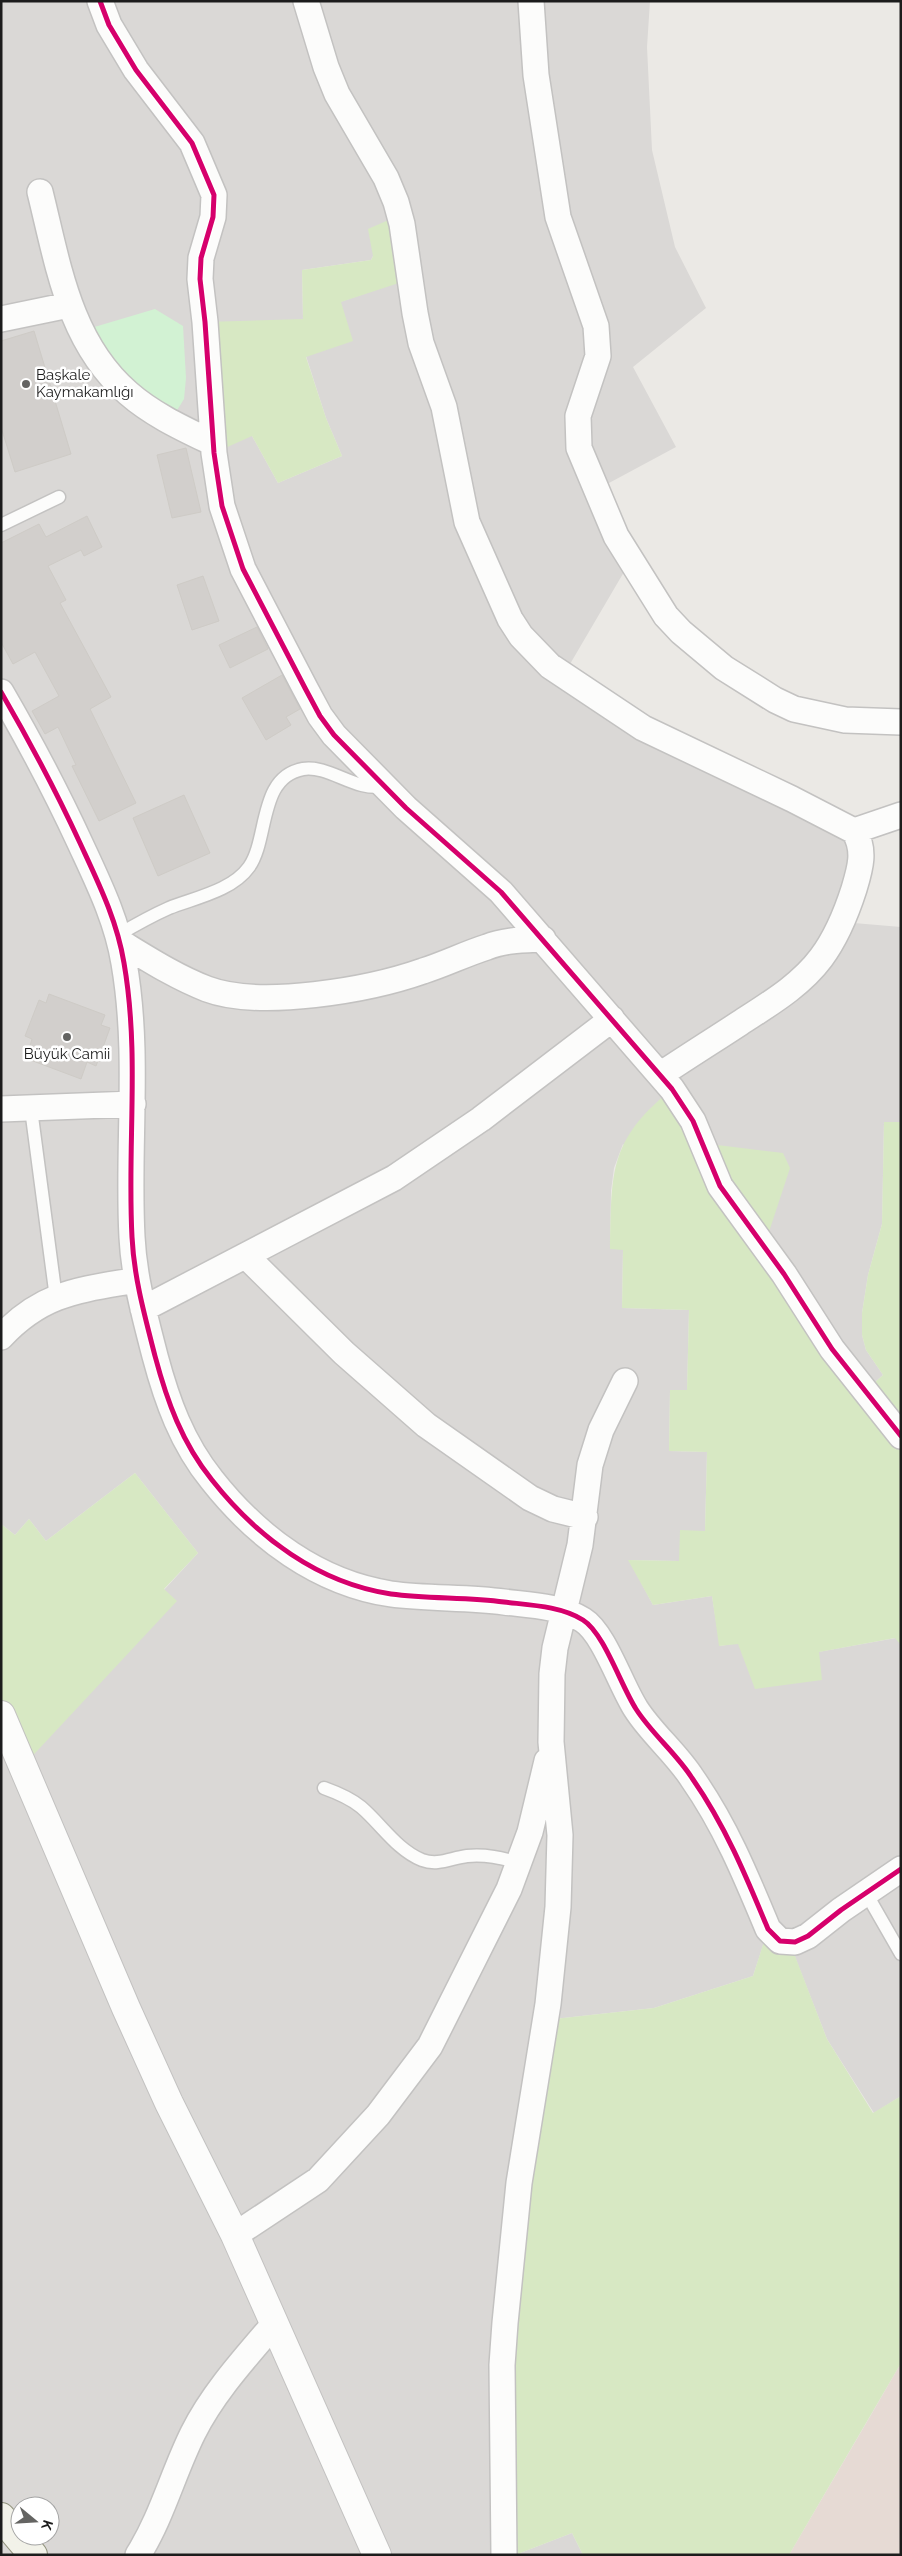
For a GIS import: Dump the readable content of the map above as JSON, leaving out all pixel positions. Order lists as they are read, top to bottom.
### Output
{
  "places": ["Başkale Kaymakamlığı", "Büyük Camii"],
  "north": "right"
}
